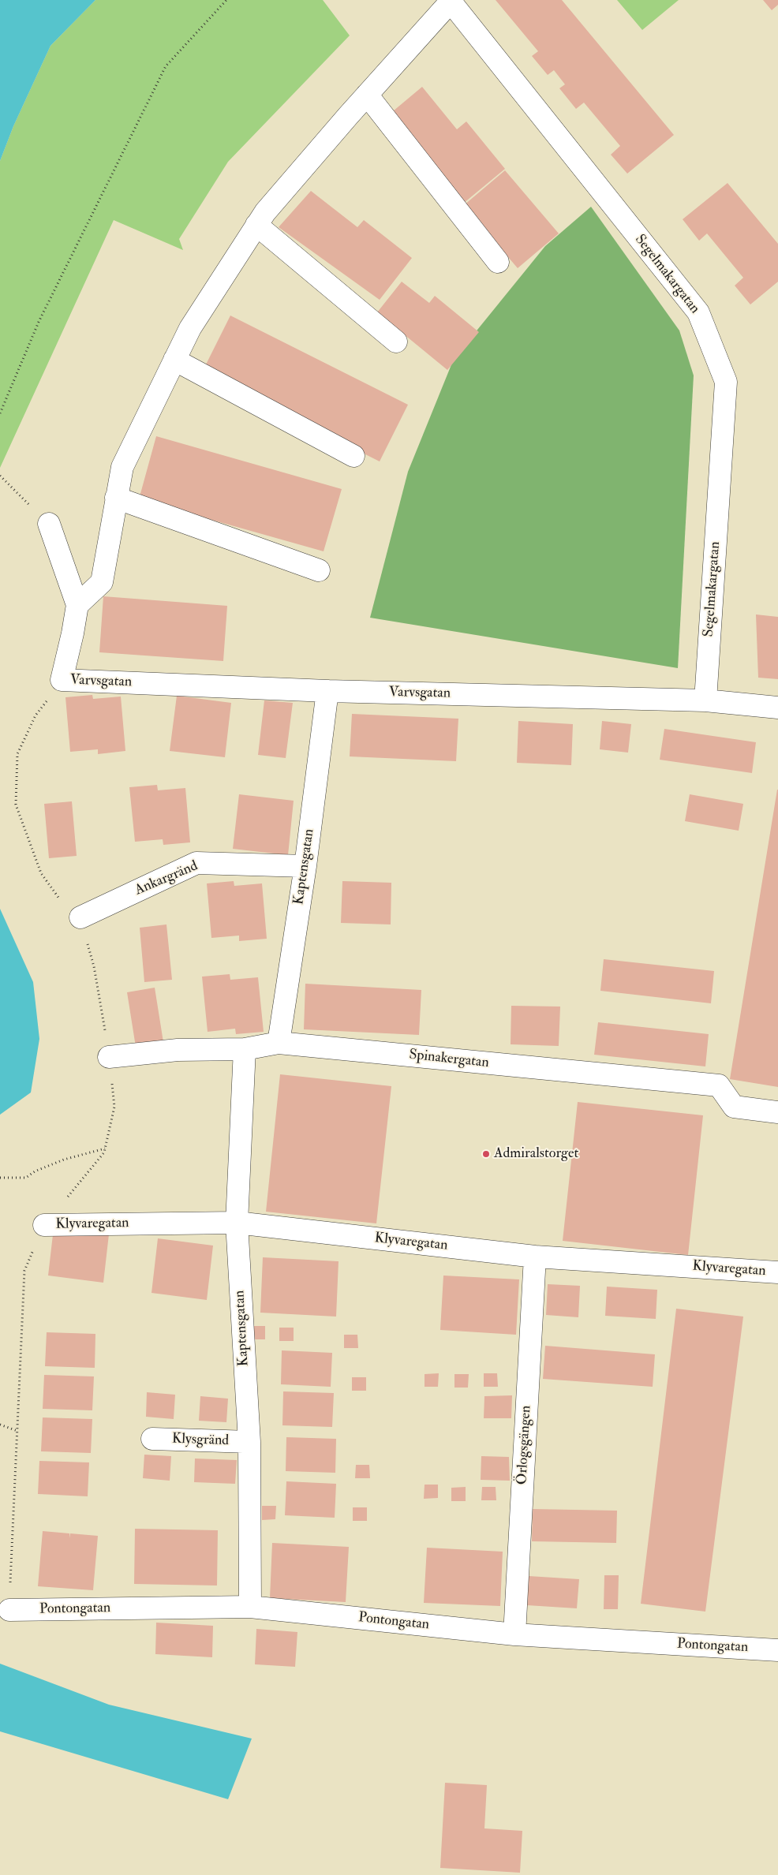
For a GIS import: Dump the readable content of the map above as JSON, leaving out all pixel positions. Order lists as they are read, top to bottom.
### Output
{
  "streets": {
    "street": [
      "Segelmakargatan",
      "Varvsgatan",
      "Kaptensgatan",
      "Ankargränd",
      "Spinakergatan",
      "Klyvaregatan",
      "Klysgränd",
      "Örlogsgängen",
      "Pontongatan"
    ]
  },
  "crossings": [
    ["Segelmakargatan", "Varvsgatan"],
    ["Varvsgatan", "Kaptensgatan"],
    ["Kaptensgatan", "Ankargränd"],
    ["Kaptensgatan", "Spinakergatan"],
    ["Kaptensgatan", "Klyvaregatan"],
    ["Kaptensgatan", "Klysgränd"],
    ["Kaptensgatan", "Pontongatan"],
    ["Klyvaregatan", "Örlogsgängen"],
    ["Örlogsgängen", "Pontongatan"]
  ],
  "places": ["Admiralstorget"]
}
